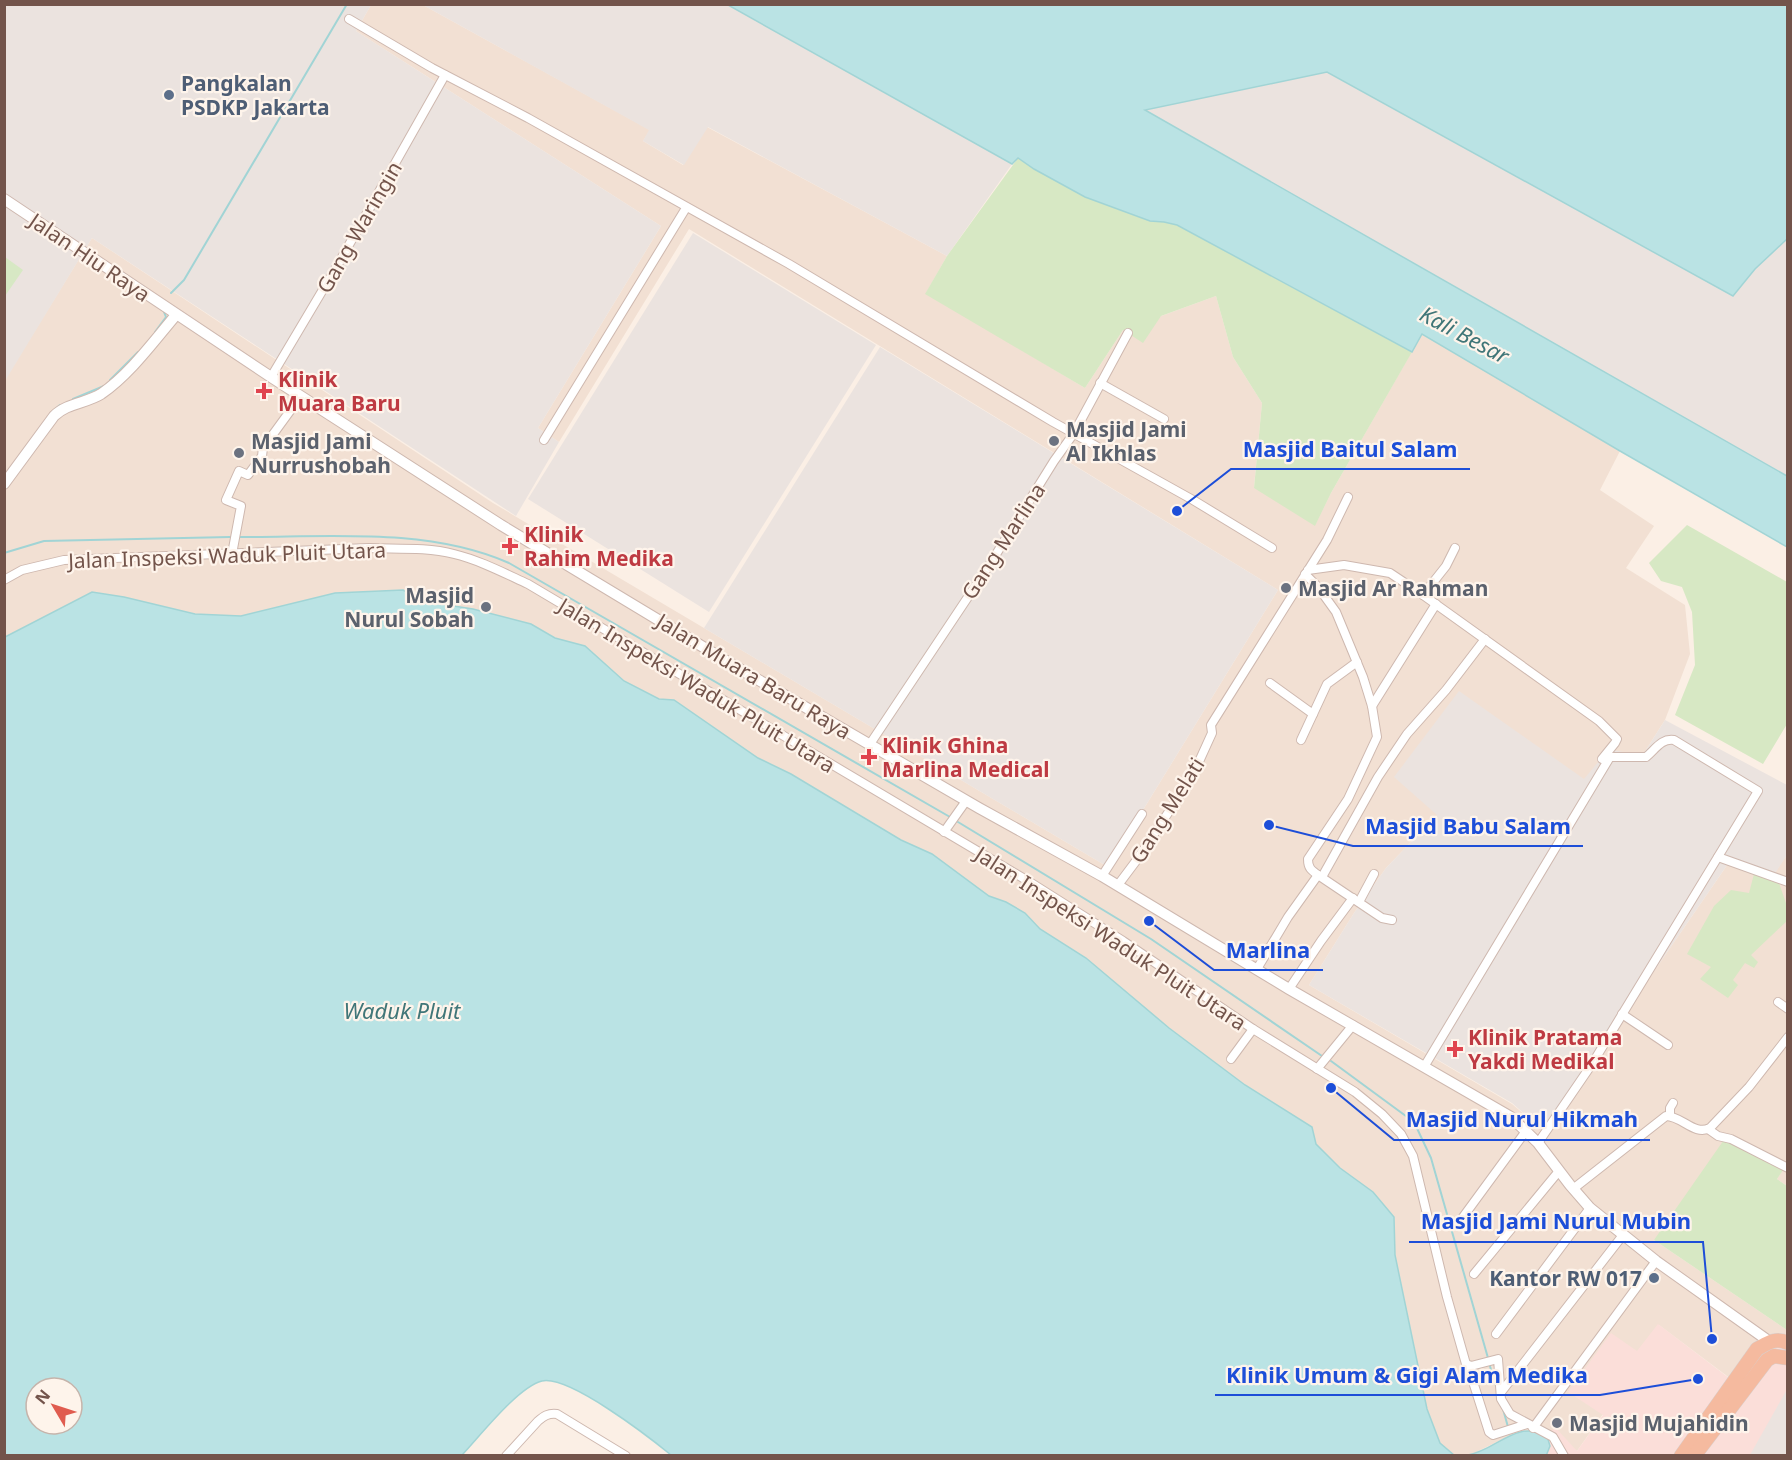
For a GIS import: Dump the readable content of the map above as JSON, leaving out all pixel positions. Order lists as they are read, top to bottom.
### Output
{
  "streets": {
    "street": [
      "Gang Waringin",
      "Jalan Hiu Raya",
      "Gang Marlina",
      "Jalan Inspeksi Waduk Pluit Utara",
      "Jalan Muara Baru Raya",
      "Gang Melati"
    ]
  },
  "crossings": [
    ["Gang Waringin", "Jalan Muara Baru Raya"],
    ["Jalan Hiu Raya", "Jalan Muara Baru Raya"],
    ["Gang Marlina", "Jalan Muara Baru Raya"],
    ["Jalan Muara Baru Raya", "Gang Melati"]
  ],
  "water": ["Kali Besar", "Waduk Pluit"],
  "places": {
    "other": [
      "Pangkalan PSDKP Jakarta",
      "Masjid Jami Al Ikhlas",
      "Masjid Jami Nurrushobah",
      "Masjid Baitul Salam",
      "Masjid Ar Rahman",
      "Masjid Nurul Sobah",
      "Masjid Babu Salam",
      "Marlina",
      "Masjid Nurul Hikmah",
      "Kantor RW 017",
      "Masjid Jami Nurul Mubin",
      "Klinik Umum & Gigi Alam Medika",
      "Masjid Mujahidin"
    ],
    "health": [
      "Klinik Muara Baru",
      "Klinik Rahim Medika",
      "Klinik Ghina Marlina Medical",
      "Klinik Pratama Yakdi Medikal"
    ]
  },
  "north": "top left"
}
